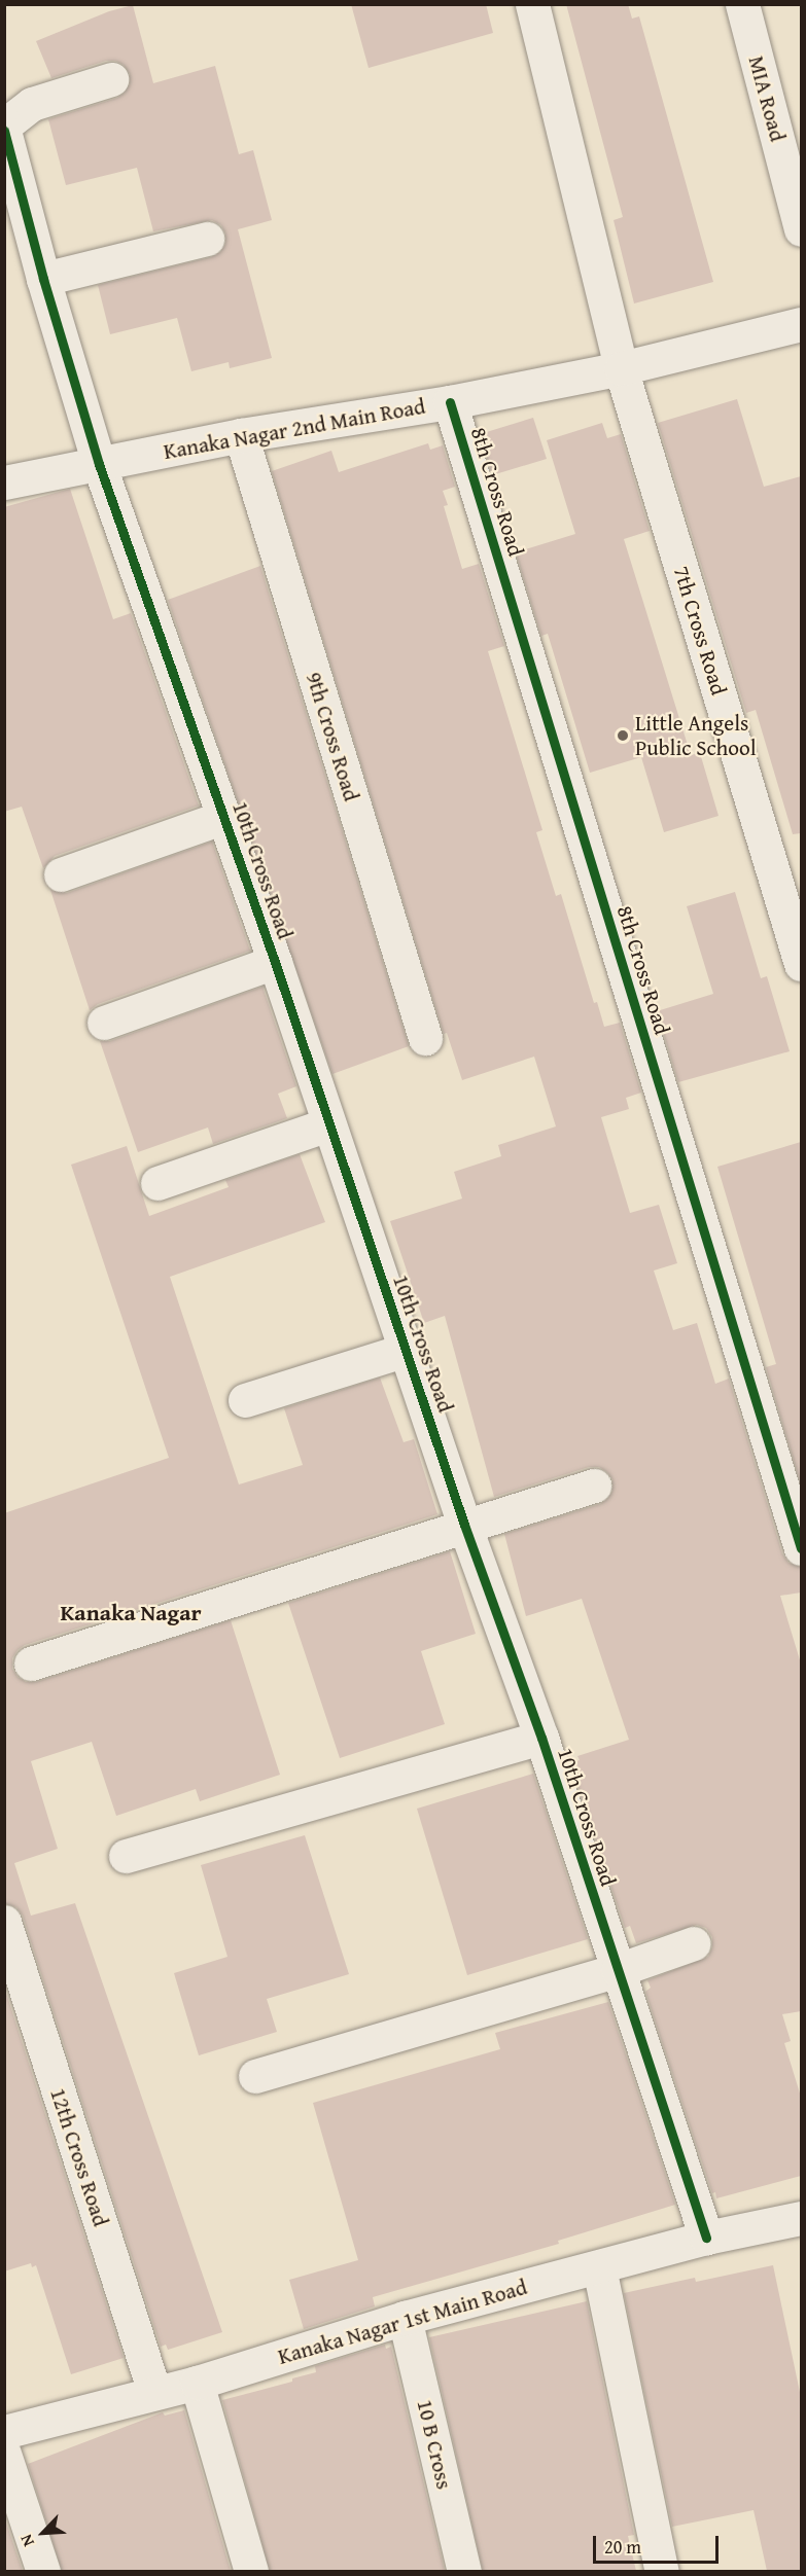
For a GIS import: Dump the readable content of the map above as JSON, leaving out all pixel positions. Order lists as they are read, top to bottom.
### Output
{
  "streets": {
    "street": [
      "MIA Road",
      "Kanaka Nagar 2nd Main Road",
      "8th Cross Road",
      "7th Cross Road",
      "9th Cross Road",
      "10th Cross Road",
      "12th Cross Road",
      "Kanaka Nagar 1st Main Road",
      "10 B Cross"
    ]
  },
  "crossings": [
    ["Kanaka Nagar 2nd Main Road", "8th Cross Road"],
    ["Kanaka Nagar 2nd Main Road", "7th Cross Road"],
    ["Kanaka Nagar 2nd Main Road", "9th Cross Road"],
    ["Kanaka Nagar 2nd Main Road", "10th Cross Road"],
    ["10th Cross Road", "Kanaka Nagar 1st Main Road"],
    ["12th Cross Road", "Kanaka Nagar 1st Main Road"],
    ["Kanaka Nagar 1st Main Road", "10 B Cross"]
  ],
  "districts": ["Kanaka Nagar"],
  "places": ["Little Angels Public School"],
  "scale_bar": "20 m",
  "north": "bottom left"
}
